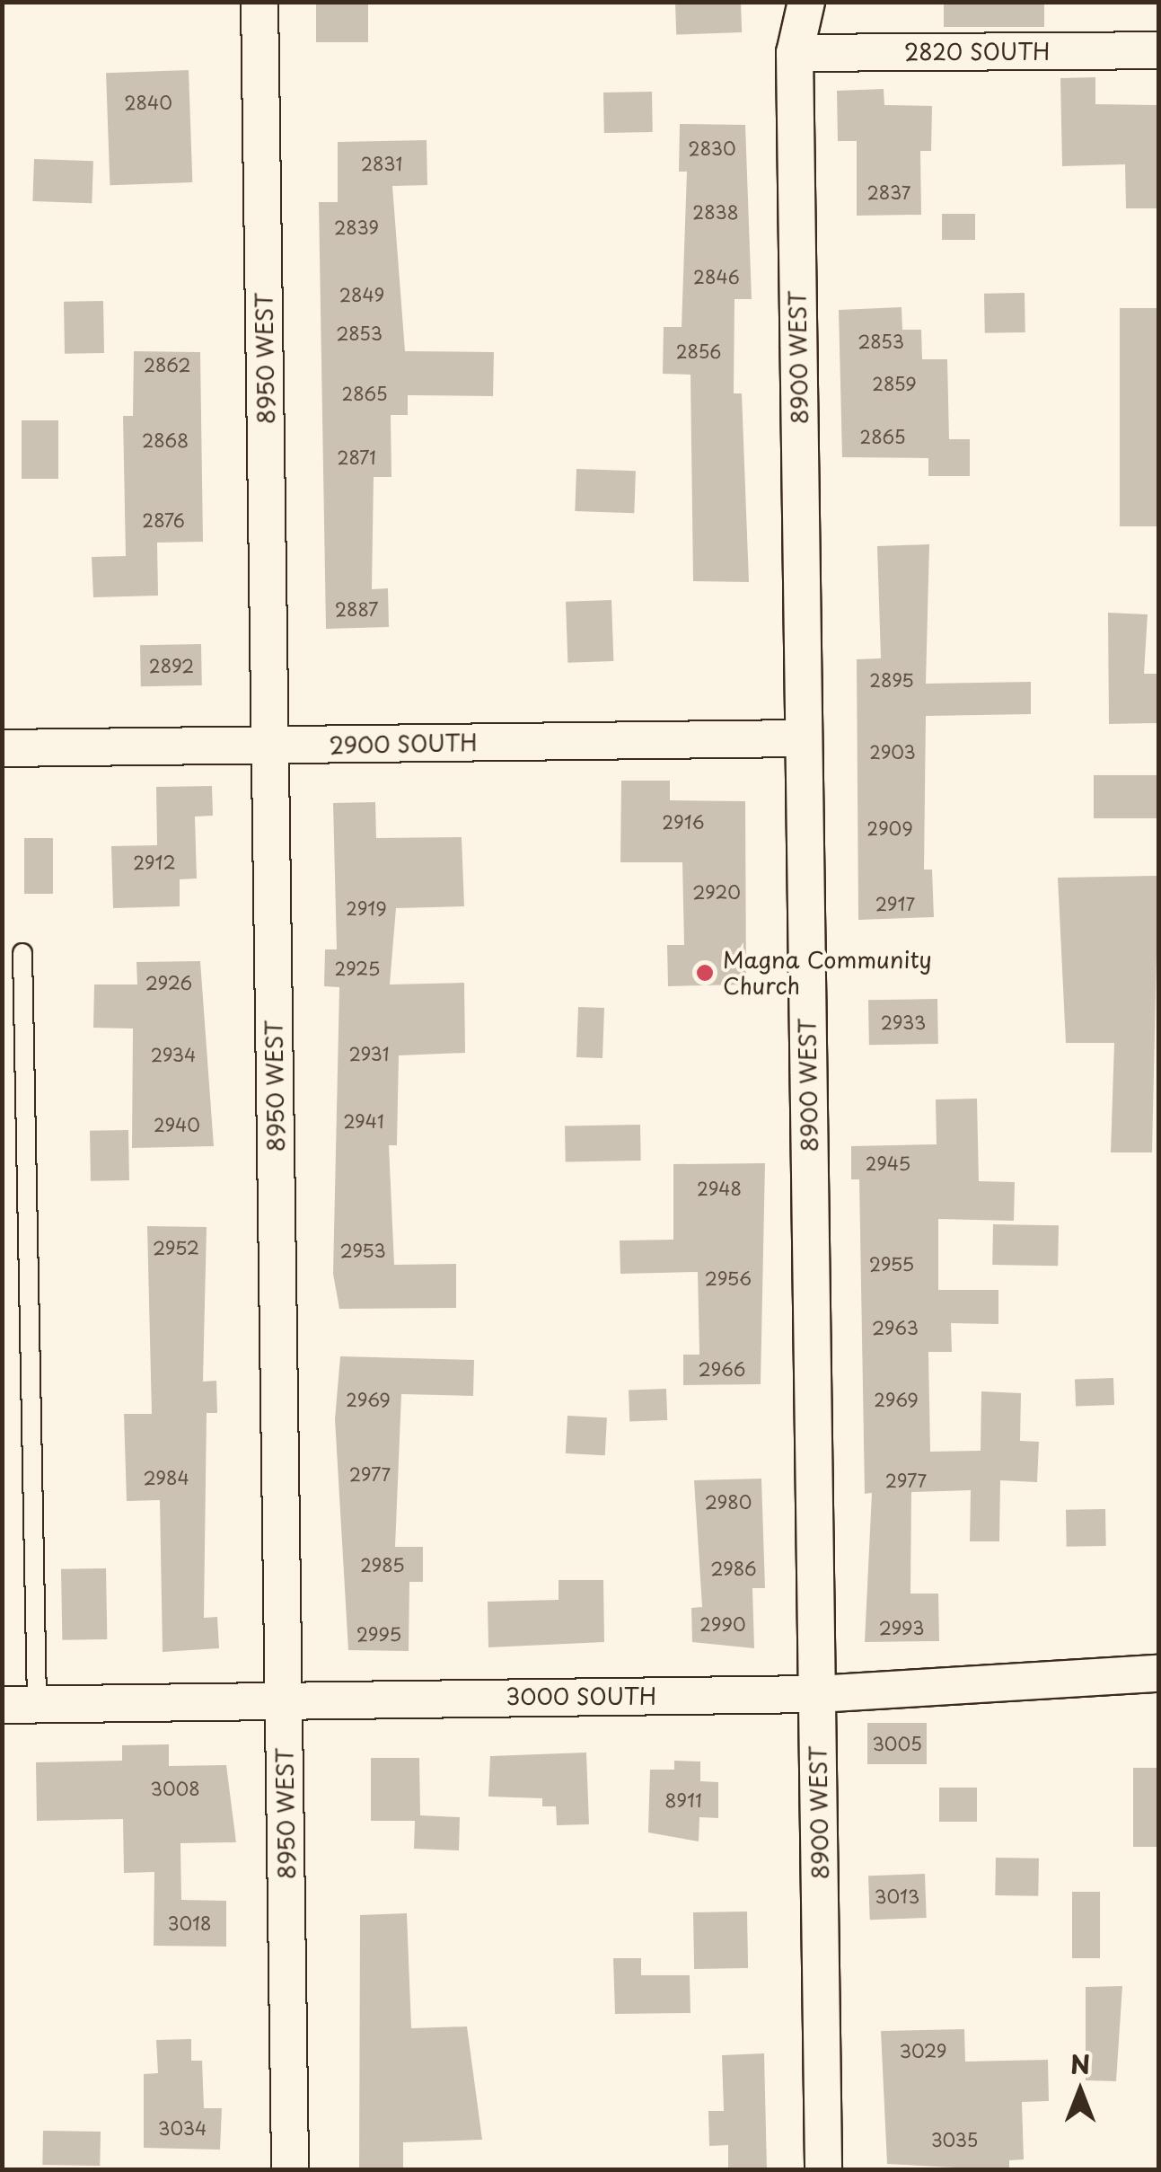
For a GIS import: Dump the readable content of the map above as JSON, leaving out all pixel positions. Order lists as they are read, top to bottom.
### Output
{
  "streets": {
    "street": [
      "2820 SOUTH",
      "8900 WEST",
      "8950 WEST",
      "2900 SOUTH",
      "3000 SOUTH"
    ]
  },
  "crossings": [
    ["2820 SOUTH", "8900 WEST"],
    ["8900 WEST", "2900 SOUTH"],
    ["8900 WEST", "3000 SOUTH"],
    ["8950 WEST", "2900 SOUTH"],
    ["8950 WEST", "3000 SOUTH"]
  ],
  "places": ["Magna Community Church"],
  "house_numbers": [
    "2840",
    "2830",
    "2831",
    "2837",
    "2838",
    "2839",
    "2846",
    "2849",
    "2853",
    "2853",
    "2856",
    "2862",
    "2859",
    "2865",
    "2865",
    "2868",
    "2871",
    "2876",
    "2887",
    "2892",
    "2895",
    "2903",
    "2916",
    "2909",
    "2912",
    "2920",
    "2917",
    "2919",
    "2925",
    "2926",
    "2933",
    "2931",
    "2934",
    "2941",
    "2940",
    "2945",
    "2948",
    "2952",
    "2953",
    "2955",
    "2956",
    "2963",
    "2966",
    "2969",
    "2969",
    "2977",
    "2984",
    "2977",
    "2980",
    "2985",
    "2986",
    "2990",
    "2993",
    "2995",
    "3005",
    "3008",
    "8911",
    "3013",
    "3018",
    "3029",
    "3034",
    "3035"
  ],
  "north": "top"
}
